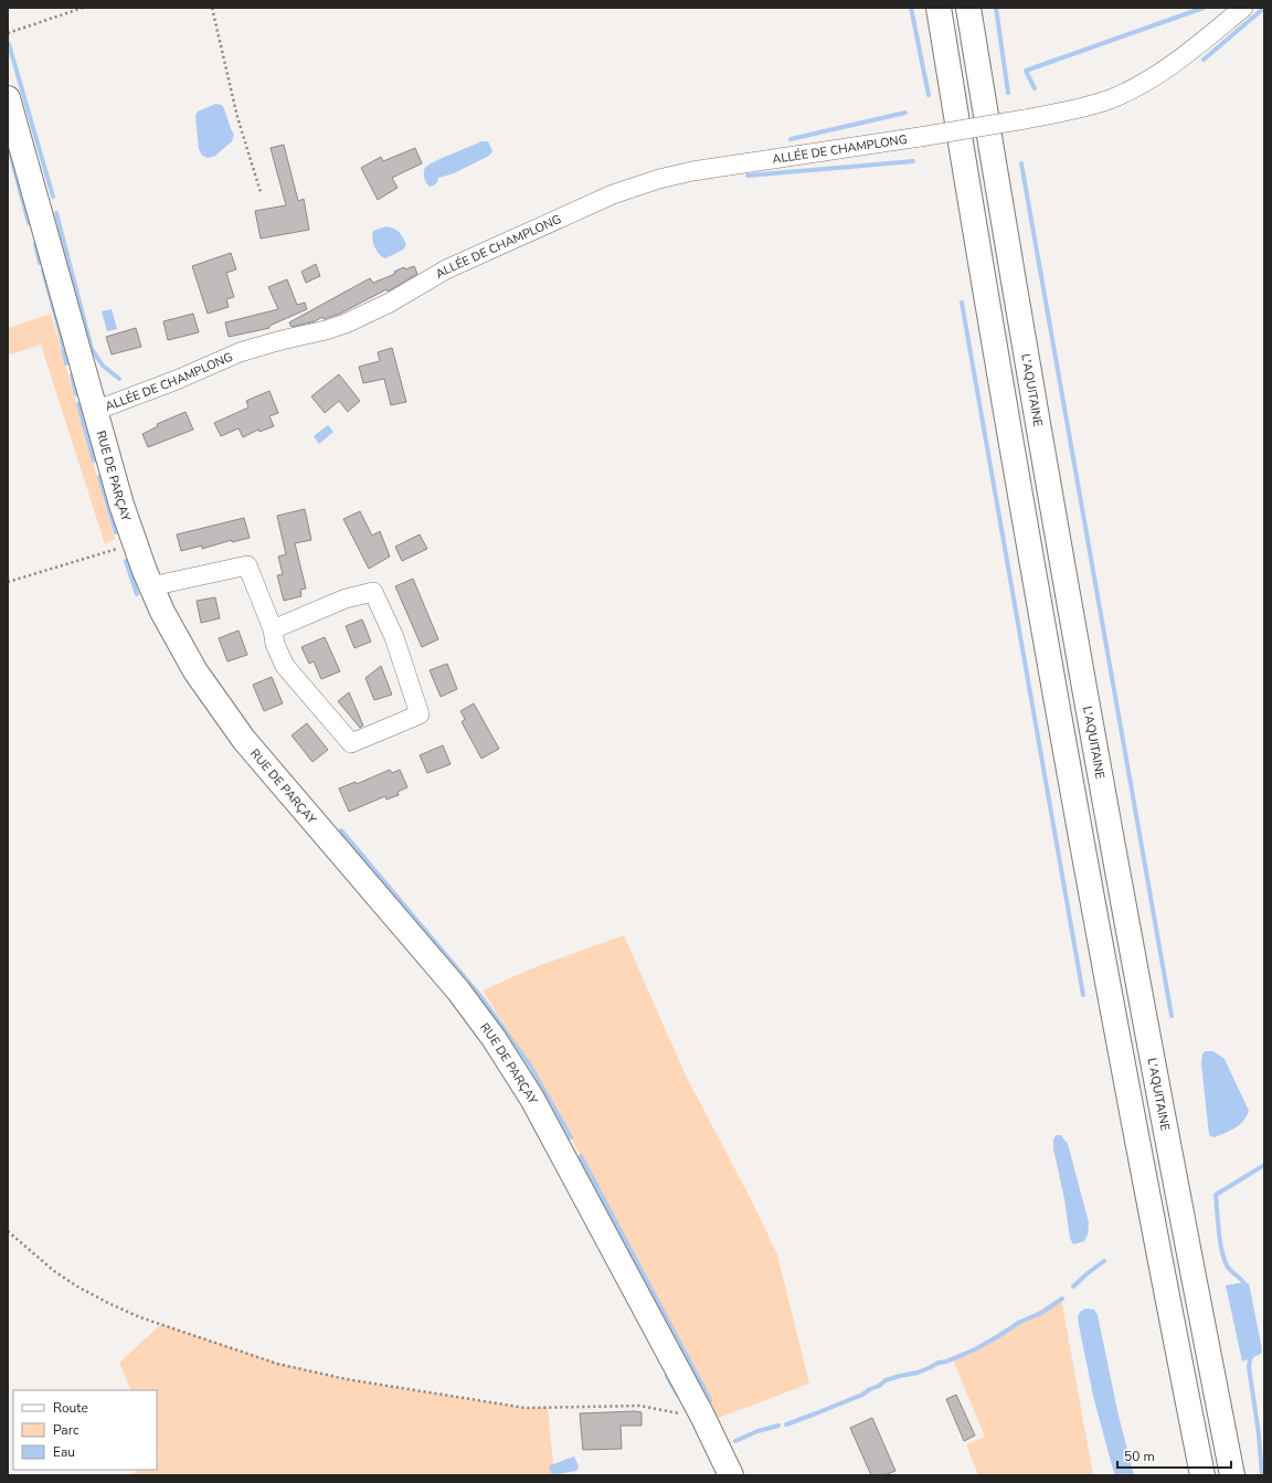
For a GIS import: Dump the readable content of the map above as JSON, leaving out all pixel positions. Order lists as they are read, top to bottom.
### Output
{
  "streets": {
    "main road": ["L'AQUITAINE", "RUE DE PARÇAY"],
    "street": ["ALLÉE DE CHAMPLONG"]
  },
  "crossings": [
    ["ALLÉE DE CHAMPLONG", "RUE DE PARÇAY"]
  ],
  "legend": ["Route", "Parc", "Eau"],
  "scale_bar": "50 m"
}
